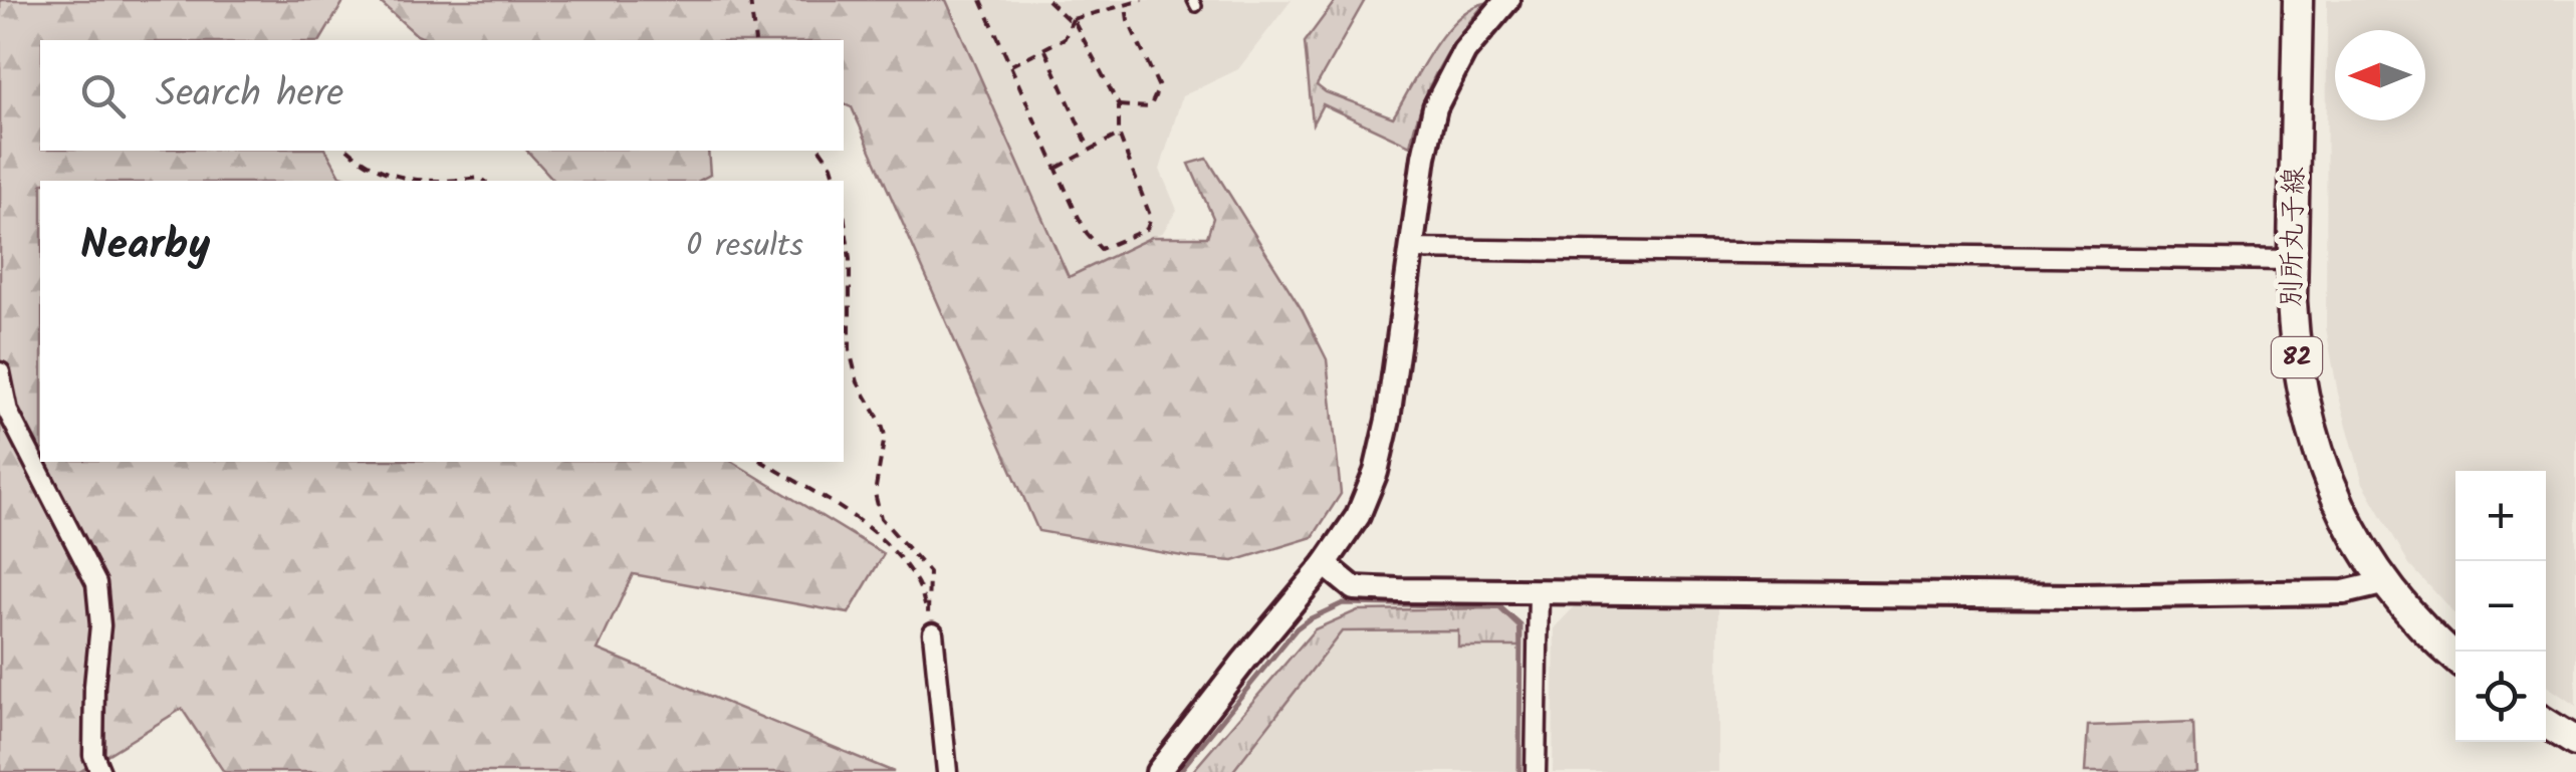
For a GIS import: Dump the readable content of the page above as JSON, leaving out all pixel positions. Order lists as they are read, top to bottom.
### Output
{
  "streets": {
    "main road": ["別所丸子線", "82"]
  },
  "north": "left",
  "page": {
    "search": "Search here",
    "heading": ["Nearby", "0 results"],
    "map_buttons": ["+", "−"]
  }
}
